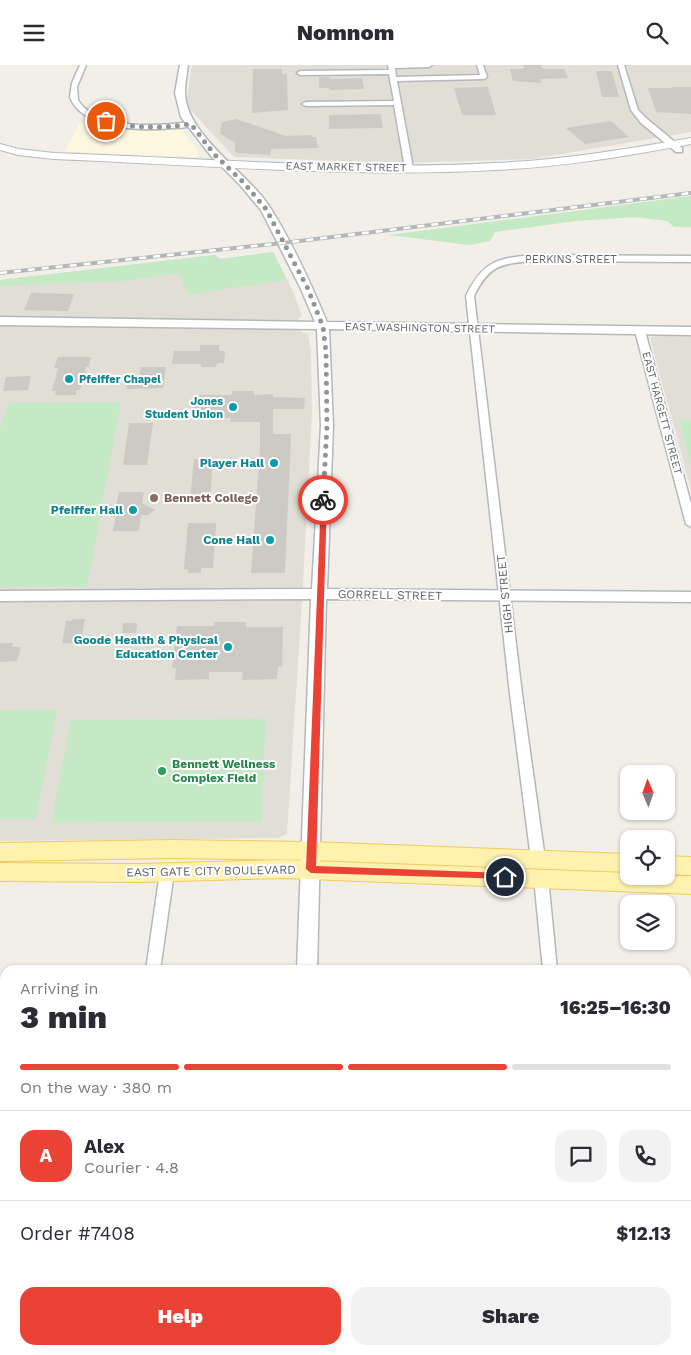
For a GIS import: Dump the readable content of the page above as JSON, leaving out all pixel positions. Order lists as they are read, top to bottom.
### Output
{
  "streets": {
    "main road": ["EAST MARKET STREET", "EAST GATE CITY BOULEVARD"],
    "street": [
      "PERKINS STREET",
      "EAST WASHINGTON STREET",
      "EAST HARGETT STREET",
      "HIGH STREET",
      "GORRELL STREET"
    ]
  },
  "crossings": [
    ["PERKINS STREET", "EAST WASHINGTON STREET"],
    ["PERKINS STREET", "HIGH STREET"],
    ["EAST WASHINGTON STREET", "EAST HARGETT STREET"],
    ["EAST WASHINGTON STREET", "HIGH STREET"],
    ["HIGH STREET", "GORRELL STREET"],
    ["HIGH STREET", "EAST GATE CITY BOULEVARD"]
  ],
  "places": [
    "Pfeiffer Chapel",
    "Jones Student Union",
    "Player Hall",
    "Bennett College",
    "Pfeiffer Hall",
    "Cone Hall",
    "Goode Health & Physical Education Center",
    "Bennett Wellness Complex Field"
  ],
  "north": "top",
  "page": {
    "header": "Nomnom",
    "heading": ["3 min", "Arriving in", "16:25–16:30"],
    "panel": [
      "Alex",
      "Courier · 4.8",
      "Order #7408",
      "$12.13"
    ],
    "bar": "On the way · 380 m",
    "round": "A",
    "buttons": ["Help", "Share"]
  }
}
